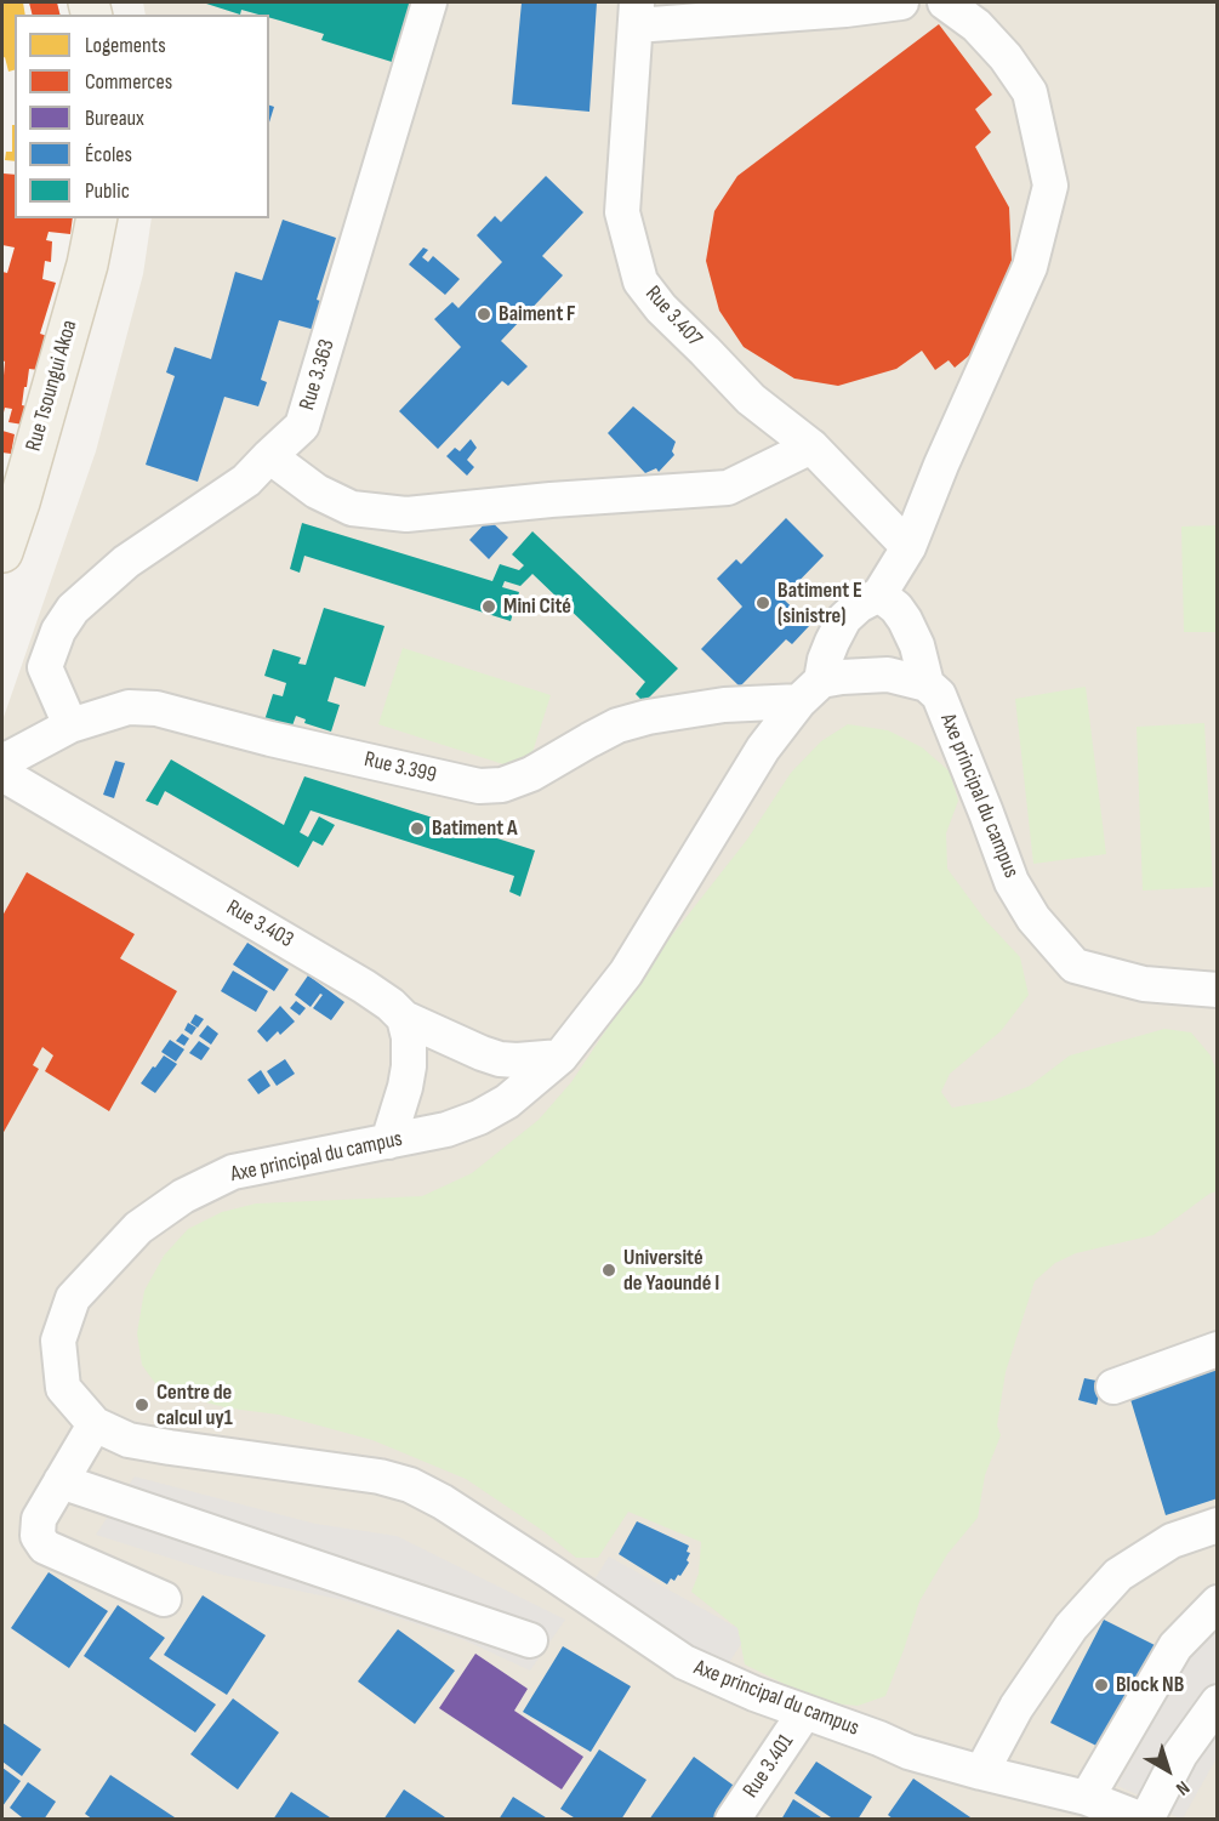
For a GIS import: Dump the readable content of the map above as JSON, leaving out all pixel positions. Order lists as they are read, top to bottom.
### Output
{
  "streets": {
    "main road": ["Rue Tsoungui Akoa"],
    "street": [
      "Rue 3.407",
      "Rue 3.363",
      "Rue 3.399",
      "Axe principal du campus",
      "Rue 3.403",
      "Rue 3.401"
    ]
  },
  "crossings": [
    ["Rue 3.363", "Rue 3.399"],
    ["Rue 3.399", "Axe principal du campus"],
    ["Axe principal du campus", "Rue 3.403"],
    ["Axe principal du campus", "Rue 3.401"]
  ],
  "places": [
    "Baiment F",
    "Batiment E (sinistre)",
    "Mini Cité",
    "Batiment A",
    "Université de Yaoundé I",
    "Centre de calcul uy1",
    "Block NB"
  ],
  "legend": [
    "Logements",
    "Commerces",
    "Bureaux",
    "Écoles",
    "Public"
  ],
  "north": "bottom right"
}
